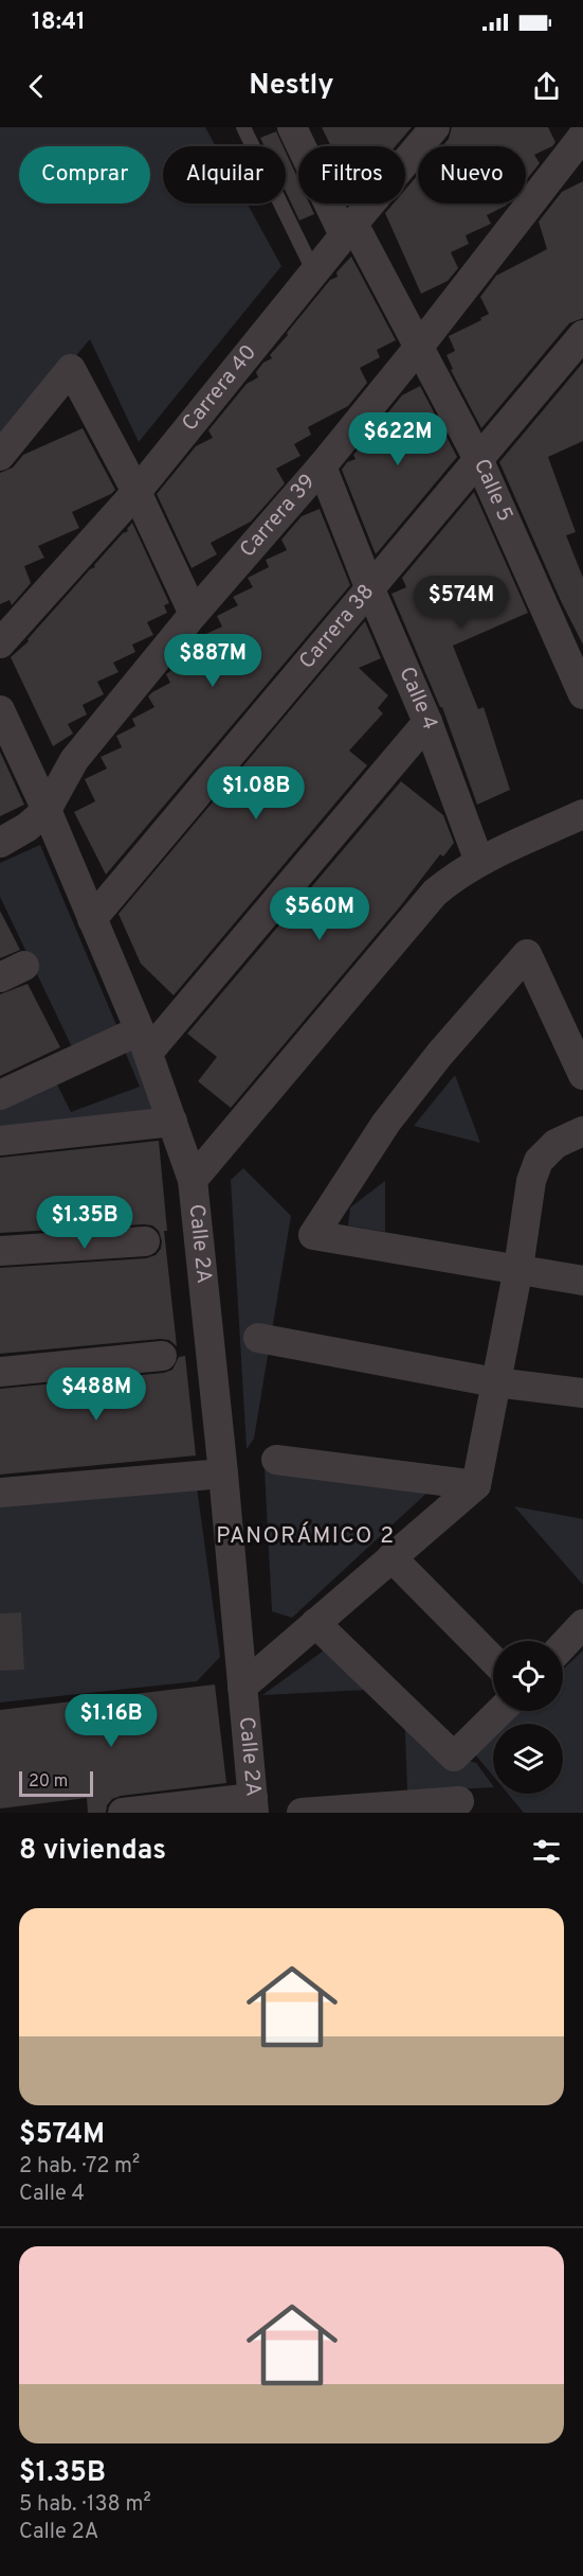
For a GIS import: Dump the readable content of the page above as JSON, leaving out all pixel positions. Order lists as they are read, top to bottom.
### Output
{
  "streets": {
    "street": [
      "Carrera 40",
      "Calle 5",
      "Carrera 39",
      "Carrera 38",
      "Calle 4",
      "Calle 2A"
    ]
  },
  "crossings": [
    ["Carrera 40", "Calle 5"],
    ["Calle 5", "Carrera 39"],
    ["Calle 5", "Carrera 38"],
    ["Carrera 39", "Calle 4"],
    ["Carrera 39", "Calle 2A"],
    ["Carrera 38", "Calle 4"],
    ["Carrera 38", "Calle 2A"]
  ],
  "districts": ["PANORÁMICO 2"],
  "scale_bar": "20 m",
  "page": {
    "status": "18:41",
    "header": "Nestly",
    "chip": [
      "Comprar",
      "Alquilar",
      "Filtros",
      "Nuevo"
    ],
    "price": [
      "$622M",
      "$574M",
      "$887M",
      "$1.08B",
      "$560M",
      "$1.35B",
      "$488M",
      "$1.16B"
    ],
    "scale": "20 m",
    "heading": "8 viviendas",
    "list": [
      {
        "name": "$574M",
        "note": "2 hab. · 72 m² · Calle 4"
      },
      {
        "name": "$1.35B",
        "note": "5 hab. · 138 m² · Calle 2A"
      }
    ]
  }
}
